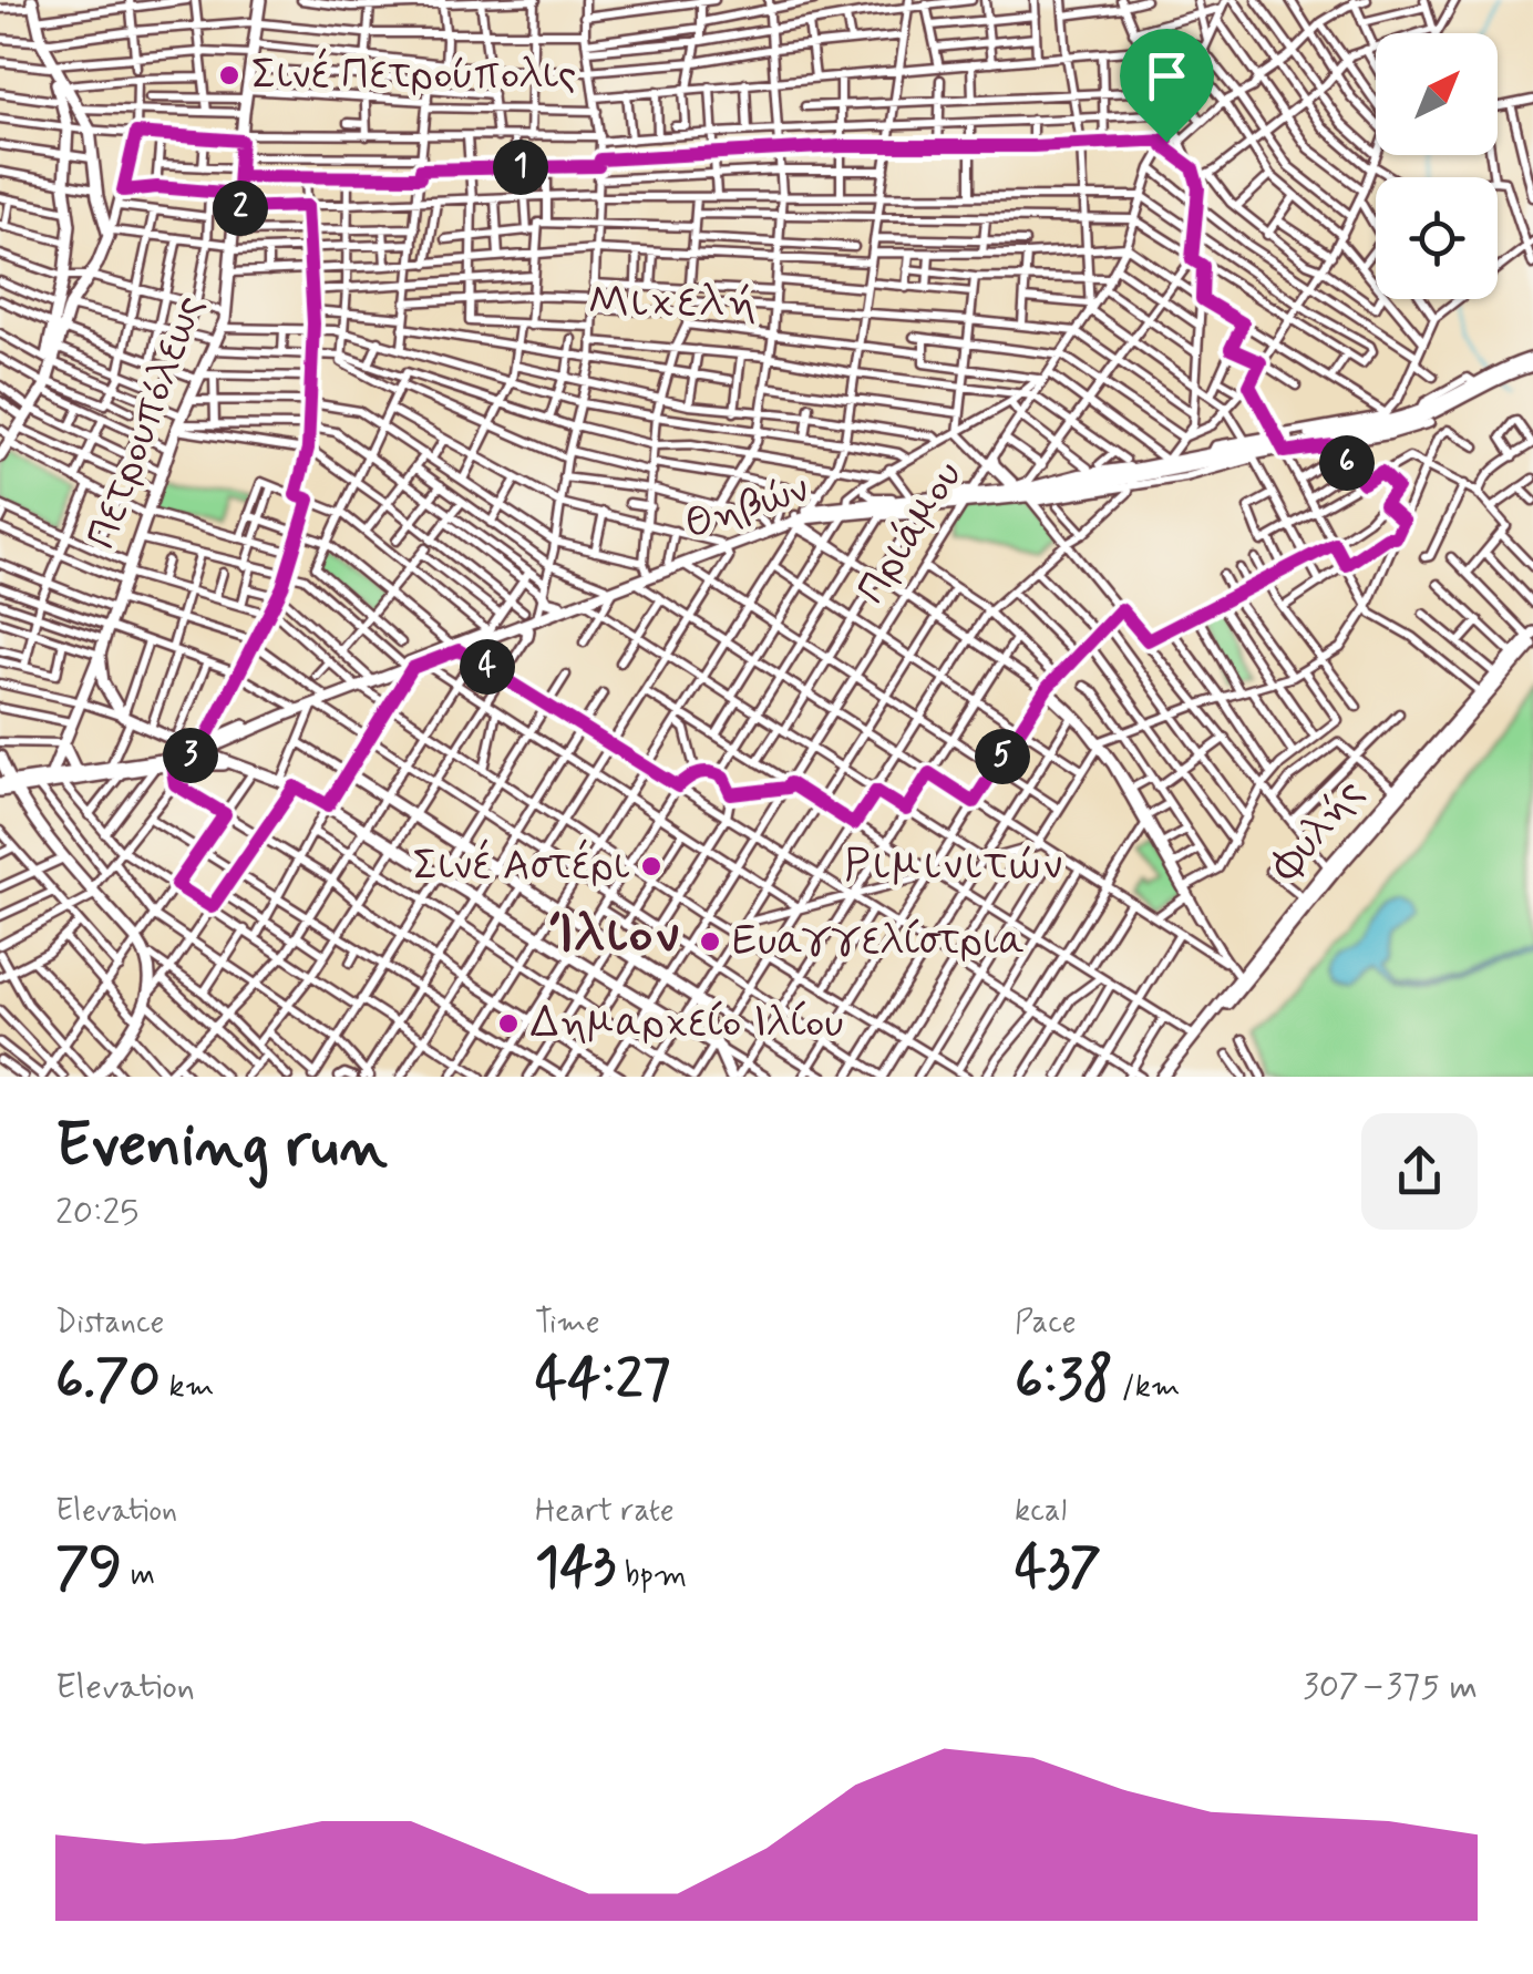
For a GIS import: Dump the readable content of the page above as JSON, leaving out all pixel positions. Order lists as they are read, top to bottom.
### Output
{
  "streets": {
    "main road": ["Πετρουπόλεως", "Θηβών", "Φυλής"],
    "street": ["Πριάμου"]
  },
  "crossings": [
    ["Πετρουπόλεως", "Θηβών"],
    ["Θηβών", "Πριάμου"]
  ],
  "districts": ["Μιχελή", "Ριμινιτών", "Ίλιον"],
  "places": [
    "Σινέ Πετρούπολις",
    "Σινέ Αστέρι",
    "Ευαγγελίστρια",
    "Δημαρχείο Ιλίου"
  ],
  "north": "top right",
  "page": {
    "pins": [
      "1",
      "2",
      "6",
      "4",
      "3",
      "5"
    ],
    "heading": ["Evening run", "20:25"],
    "stats": [
      ["Distance", "6.70 km"],
      ["Time", "44:27"],
      ["Pace", "6:38 /km"],
      ["Elevation", "79 m"],
      ["Heart rate", "143 bpm"],
      ["kcal", "437"]
    ],
    "chart": ["Elevation", "307–375 m"]
  }
}
